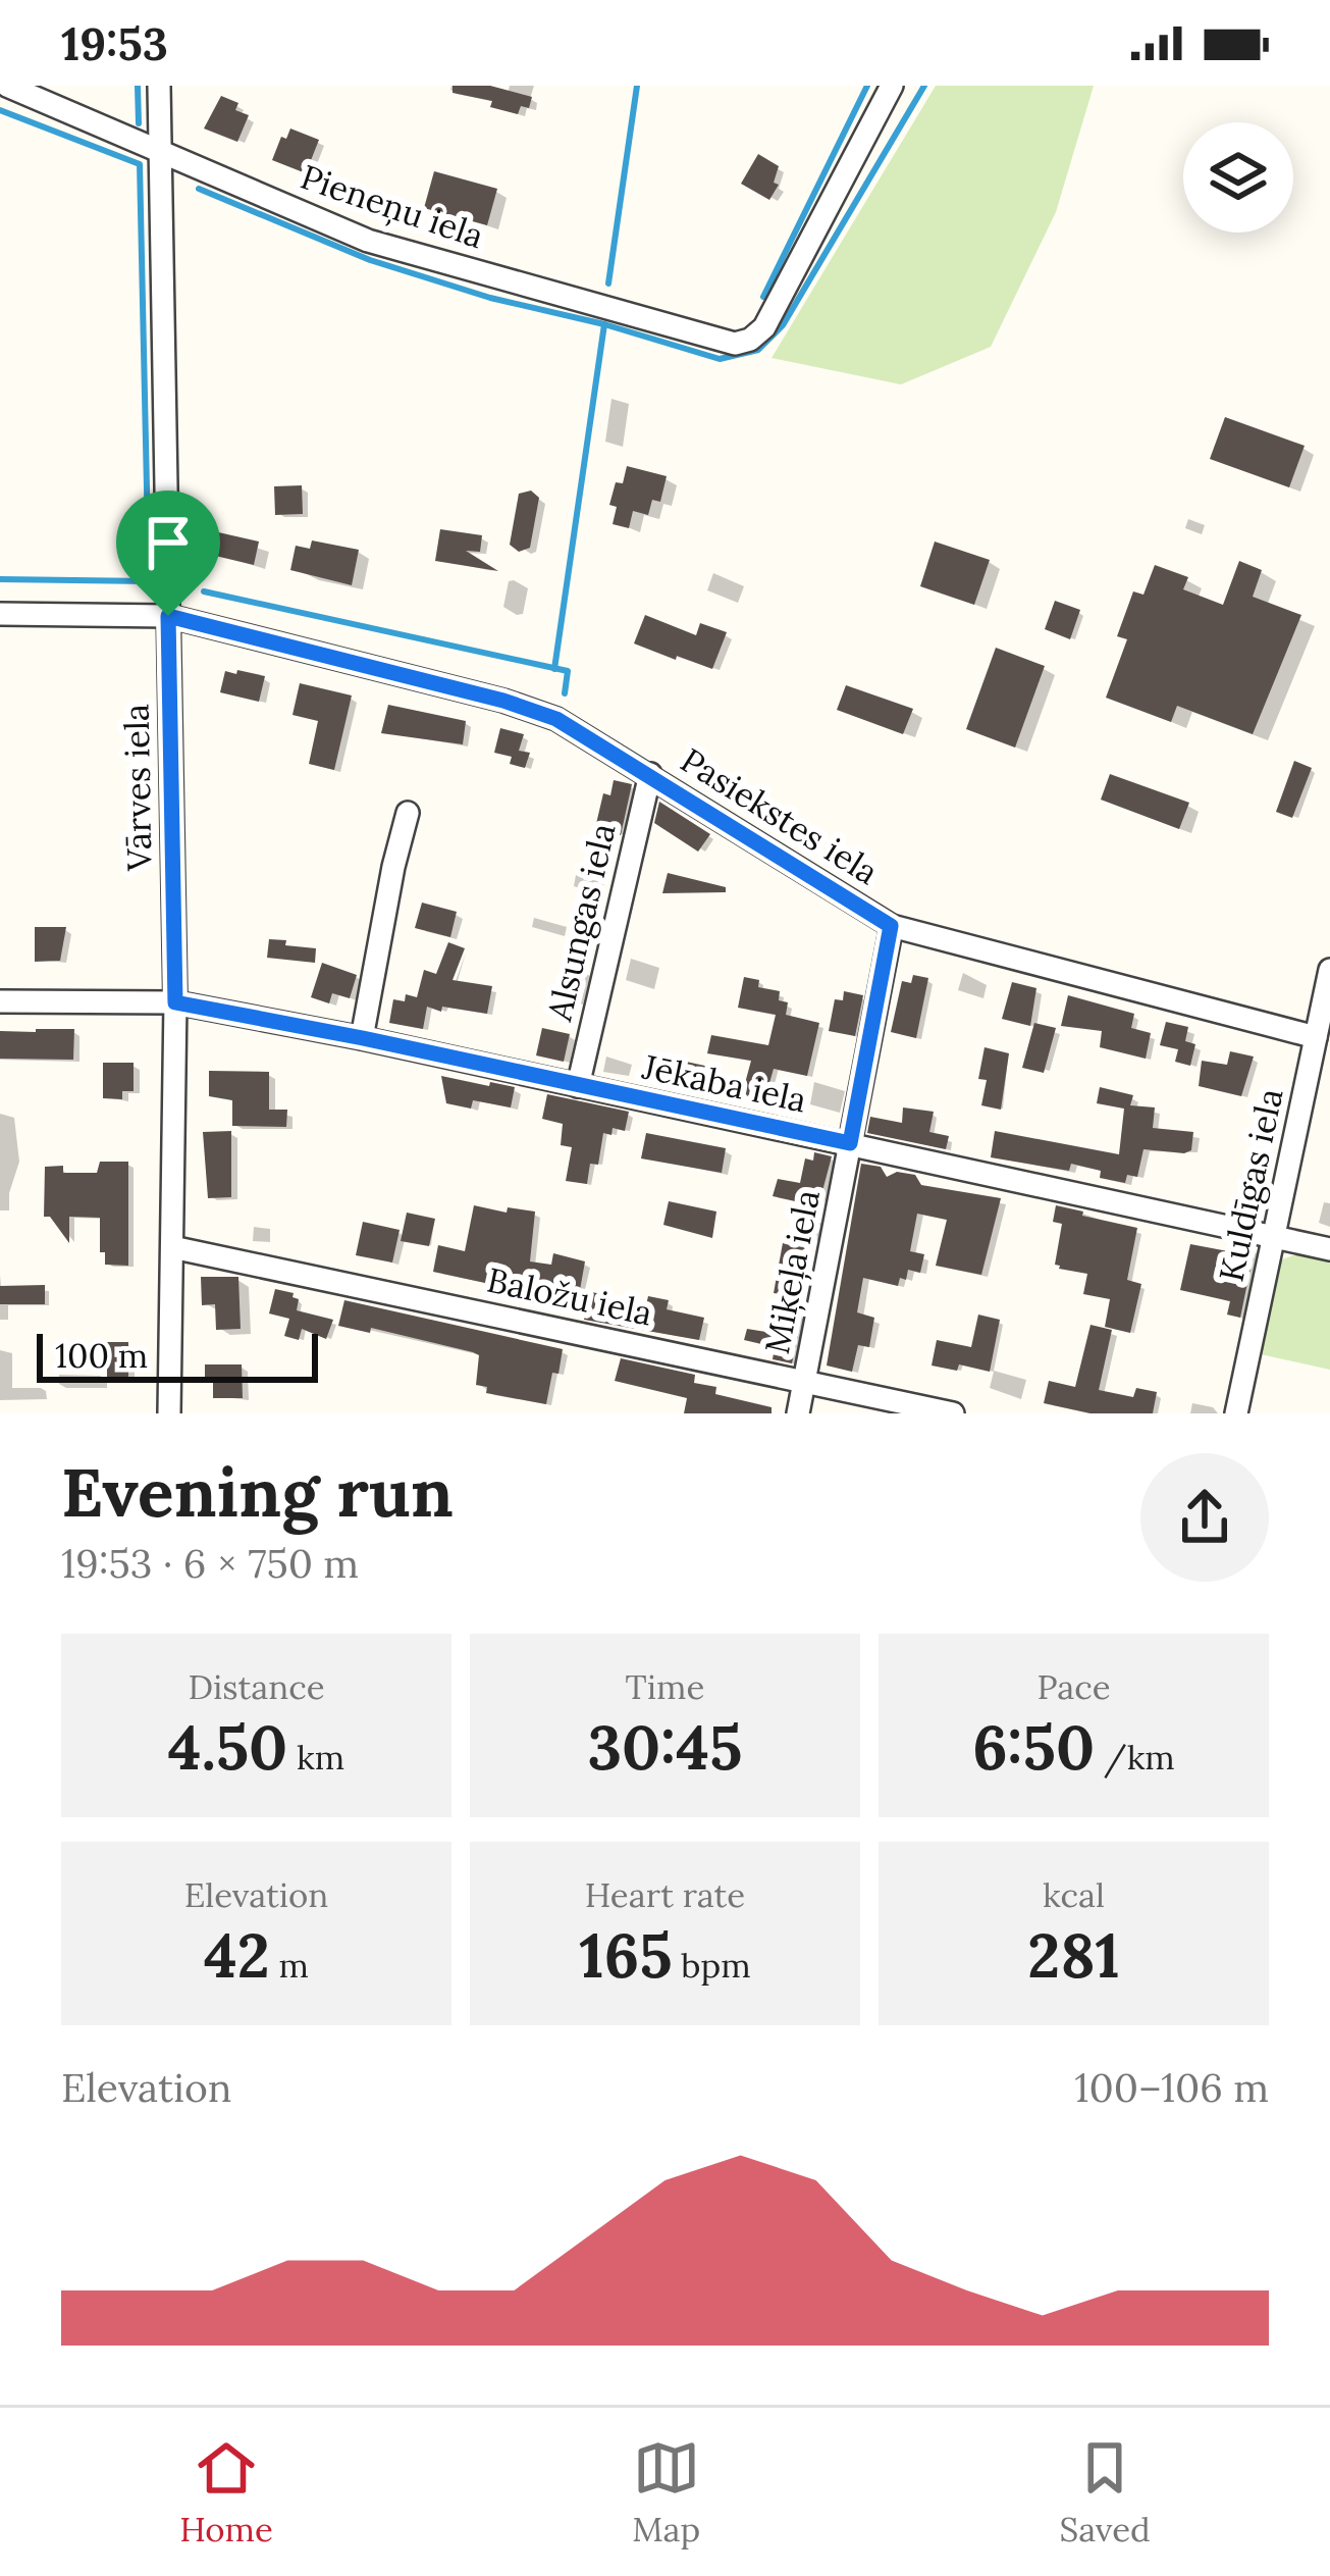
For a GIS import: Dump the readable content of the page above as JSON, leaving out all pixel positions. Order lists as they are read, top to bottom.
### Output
{
  "streets": {
    "street": [
      "Pieneņu iela",
      "Vārves iela",
      "Pasiekstes iela",
      "Alsungas iela",
      "Jēkaba iela",
      "Kuldīgas iela",
      "Miķeļa iela",
      "Baložu iela"
    ]
  },
  "crossings": [
    ["Pieneņu iela", "Vārves iela"],
    ["Vārves iela", "Pasiekstes iela"],
    ["Vārves iela", "Jēkaba iela"],
    ["Vārves iela", "Baložu iela"],
    ["Pasiekstes iela", "Alsungas iela"],
    ["Pasiekstes iela", "Kuldīgas iela"],
    ["Pasiekstes iela", "Miķeļa iela"],
    ["Alsungas iela", "Jēkaba iela"],
    ["Jēkaba iela", "Kuldīgas iela"],
    ["Jēkaba iela", "Miķeļa iela"],
    ["Miķeļa iela", "Baložu iela"]
  ],
  "scale_bar": "100 m",
  "page": {
    "status": "19:53",
    "scale": "100 m",
    "heading": ["Evening run", "19:53 · 6 × 750 m"],
    "stats": [
      ["Distance", "4.50 km"],
      ["Time", "30:45"],
      ["Pace", "6:50 /km"],
      ["Elevation", "42 m"],
      ["Heart rate", "165 bpm"],
      ["kcal", "281"]
    ],
    "chart": ["Elevation", "100–106 m"],
    "tabs": ["Home", "Map", "Saved"]
  }
}
